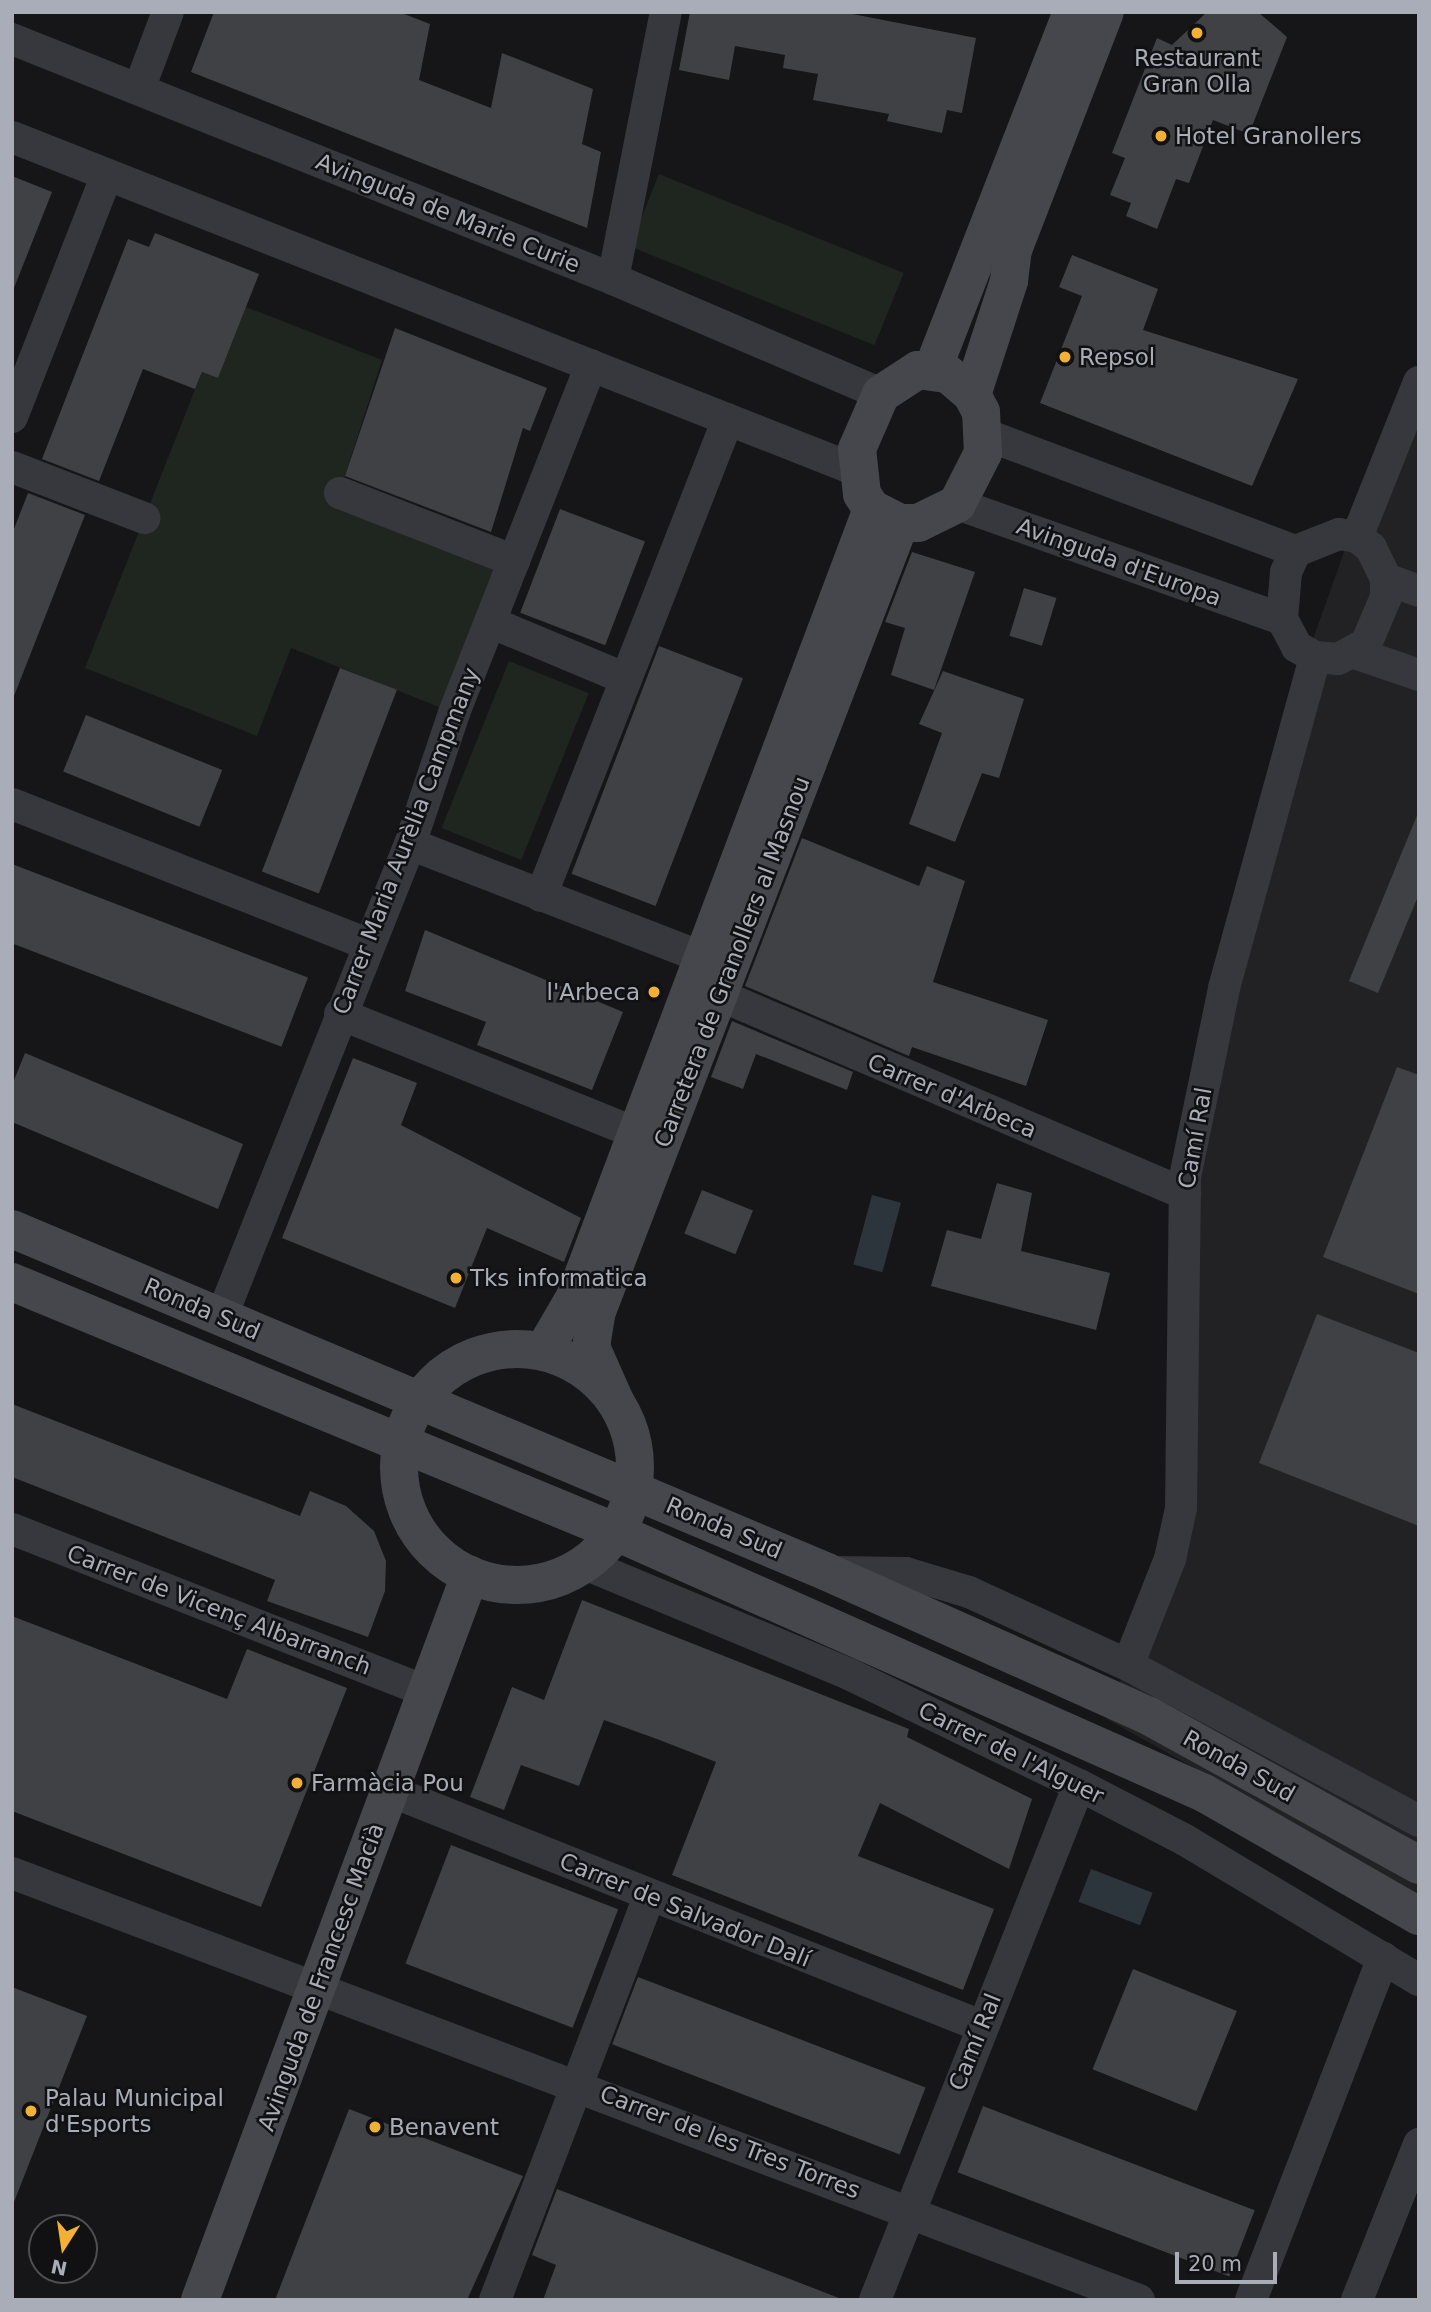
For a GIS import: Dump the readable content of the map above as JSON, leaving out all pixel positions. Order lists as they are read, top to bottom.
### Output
{
  "streets": {
    "main road": ["Carretera de Granollers al Masnou", "Ronda Sud", "Avinguda de Francesc Macià"],
    "street": [
      "Avinguda de Marie Curie",
      "Avinguda d'Europa",
      "Carrer Maria Aurèlia Campmany",
      "Carrer d'Arbeca",
      "Camí Ral",
      "Carrer de Vicenç Albarranch",
      "Carrer de l'Alguer",
      "Carrer de Salvador Dalí",
      "Carrer de les Tres Torres"
    ]
  },
  "crossings": [
    ["Avinguda de Marie Curie", "Avinguda d'Europa"],
    ["Avinguda de Marie Curie", "Carretera de Granollers al Masnou"],
    ["Avinguda d'Europa", "Carretera de Granollers al Masnou"],
    ["Avinguda d'Europa", "Camí Ral"],
    ["Carrer Maria Aurèlia Campmany", "Ronda Sud"],
    ["Carretera de Granollers al Masnou", "Carrer d'Arbeca"],
    ["Carretera de Granollers al Masnou", "Ronda Sud"],
    ["Carrer d'Arbeca", "Camí Ral"],
    ["Camí Ral", "Carrer de l'Alguer"],
    ["Camí Ral", "Carrer de Salvador Dalí"],
    ["Camí Ral", "Carrer de les Tres Torres"],
    ["Carrer de Vicenç Albarranch", "Avinguda de Francesc Macià"],
    ["Carrer de Salvador Dalí", "Avinguda de Francesc Macià"],
    ["Avinguda de Francesc Macià", "Carrer de les Tres Torres"]
  ],
  "places": [
    "Restaurant Gran Olla",
    "Hotel Granollers",
    "Repsol",
    "l'Arbeca",
    "Tks informatica",
    "Farmàcia Pou",
    "Palau Municipal d'Esports",
    "Benavent"
  ],
  "scale_bar": "20 m",
  "north": "bottom"
}
